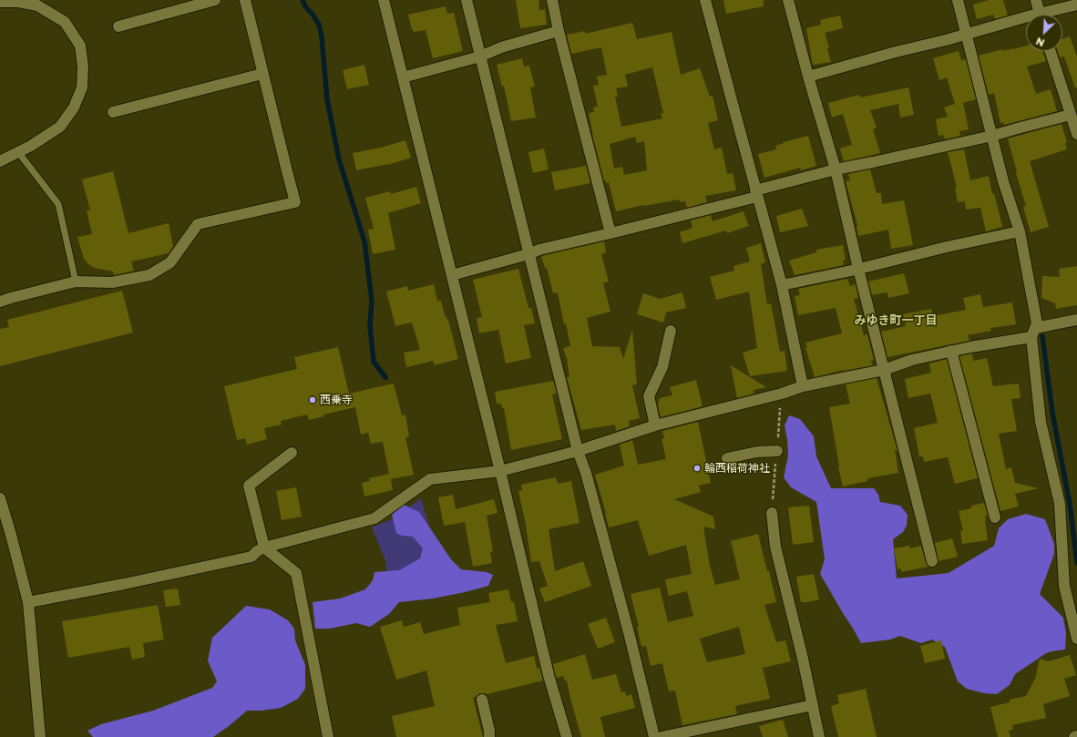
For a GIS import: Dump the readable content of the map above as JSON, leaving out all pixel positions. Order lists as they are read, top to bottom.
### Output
{
  "districts": ["みゆき町一丁目"],
  "places": ["西乗寺", "輪西稲荷神社"],
  "north": "bottom left"
}
